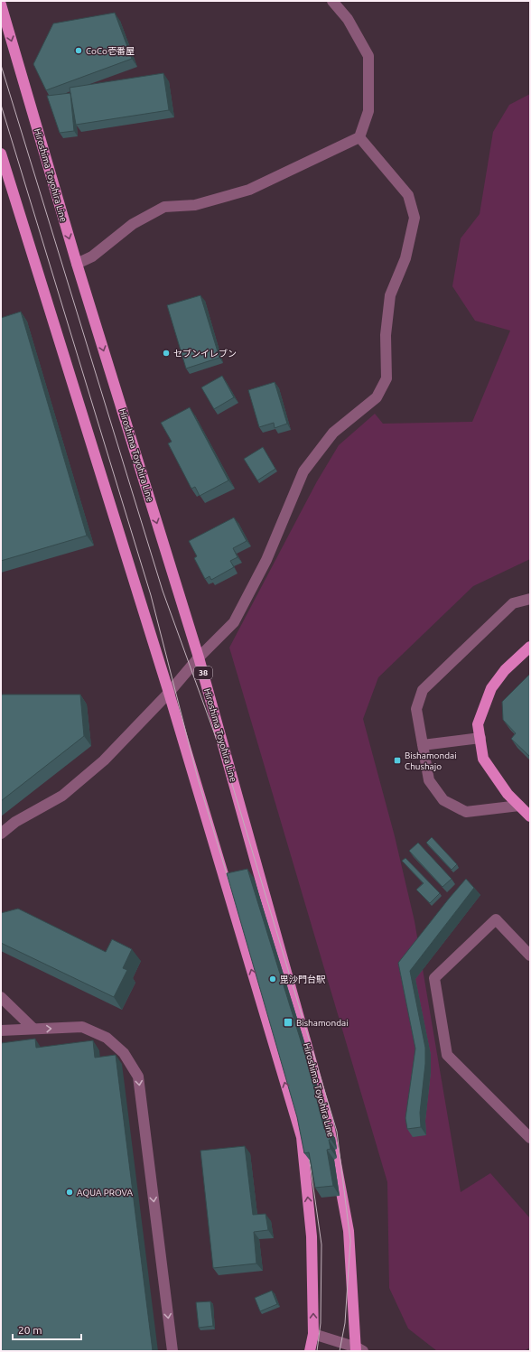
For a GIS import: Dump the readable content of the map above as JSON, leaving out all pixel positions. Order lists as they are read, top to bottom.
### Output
{
  "streets": {
    "main road": ["Hiroshima Toyohira Line", "38"]
  },
  "places": {
    "other": [
      "CoCo壱番屋",
      "セブンイレブン",
      "毘沙門台駅",
      "AQUA PROVA"
    ],
    "transit": ["Bishamondai Chushajo", "Bishamondai"]
  },
  "scale_bar": "20 m"
}
